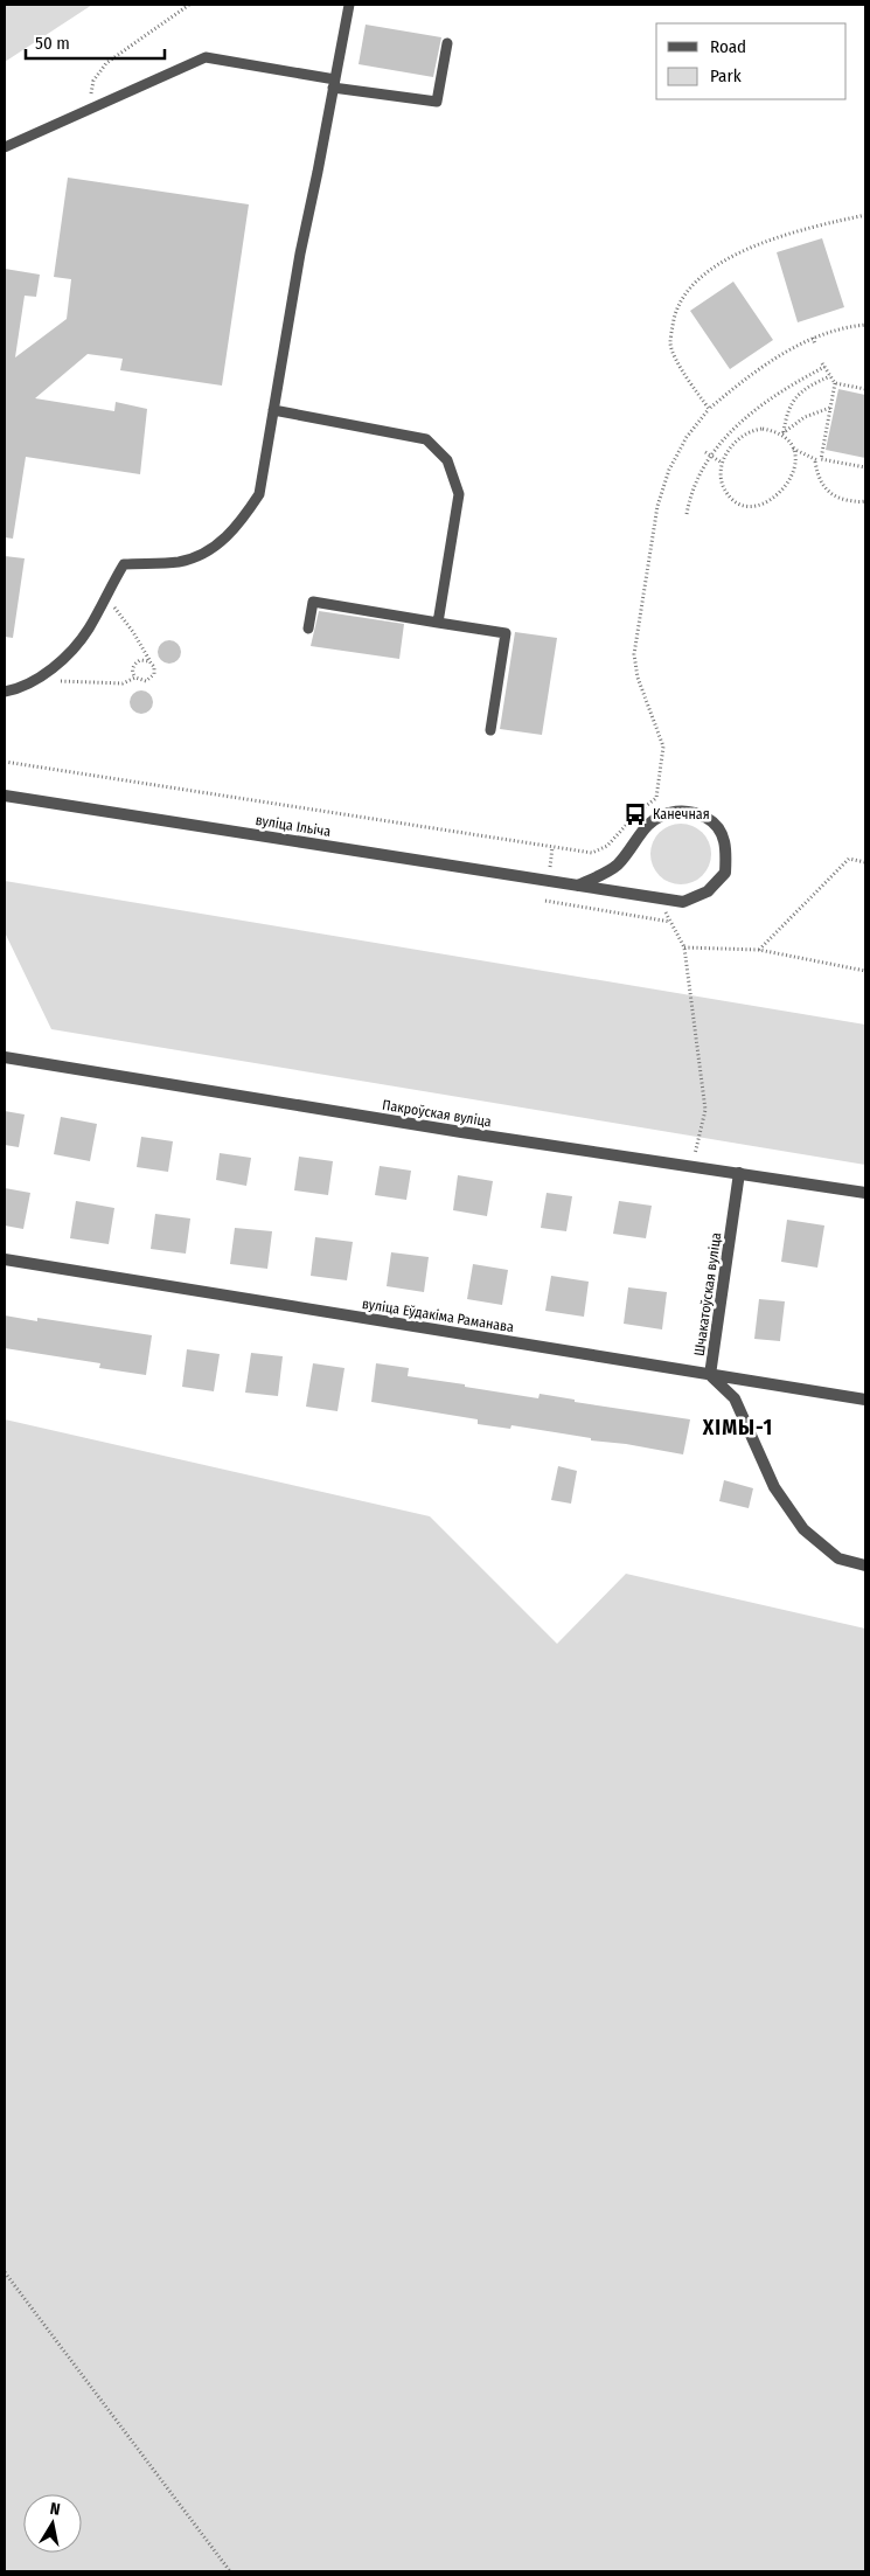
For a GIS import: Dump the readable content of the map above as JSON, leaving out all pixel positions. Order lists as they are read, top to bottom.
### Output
{
  "streets": {
    "street": [
      "вуліца Ільіча",
      "Пакроўская вуліца",
      "Шчакатоўская вуліца",
      "вуліца Еўдакіма Раманава"
    ]
  },
  "crossings": [
    ["Пакроўская вуліца", "Шчакатоўская вуліца"],
    ["Шчакатоўская вуліца", "вуліца Еўдакіма Раманава"]
  ],
  "districts": ["ХІМЫ-1"],
  "places": {
    "bus stop": ["Канечная"]
  },
  "legend": ["Road", "Park"],
  "scale_bar": "50 m",
  "north": "top"
}
